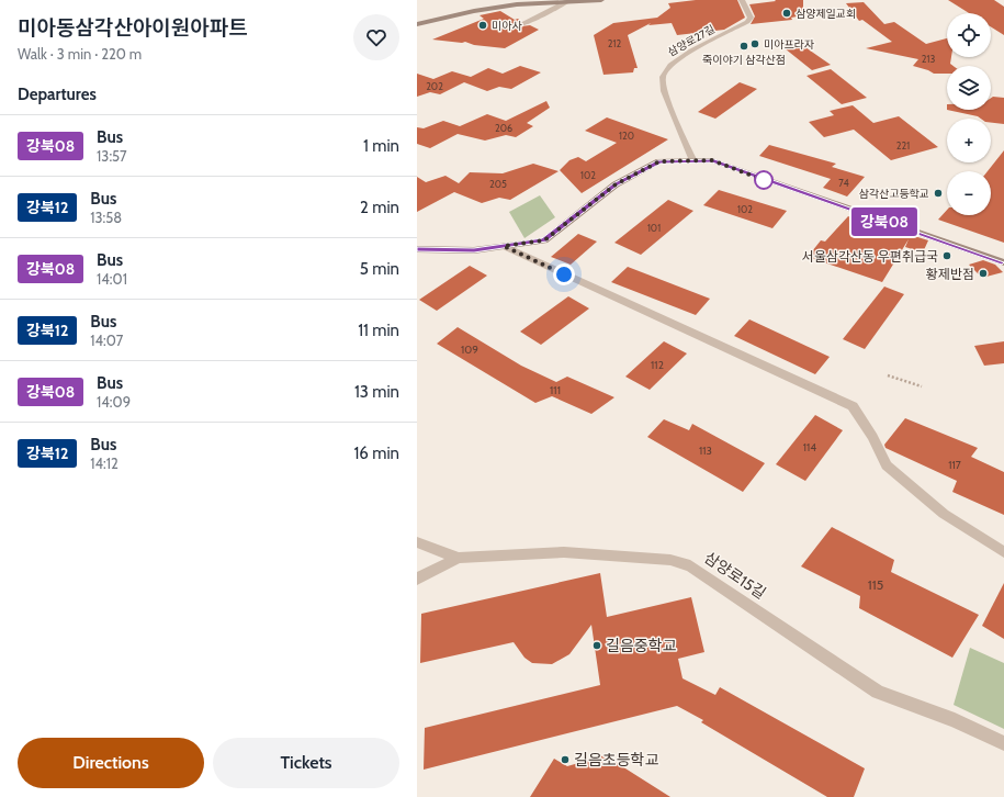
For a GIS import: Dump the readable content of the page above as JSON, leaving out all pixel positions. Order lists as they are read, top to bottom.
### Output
{
  "streets": {
    "street": ["삼양로27길", "삼양로15길"]
  },
  "places": [
    "삼양제일교회",
    "미아사",
    "미아프라자",
    "죽이야기 삼각산점",
    "삼각산고등학교",
    "서울삼각산동 우편취급국",
    "황제반점",
    "길음중학교",
    "길음초등학교"
  ],
  "lines": ["bus line 강북08"],
  "house_numbers": [
    "212",
    "213",
    "202",
    "206",
    "120",
    "221",
    "102",
    "74",
    "205",
    "102",
    "101",
    "109",
    "112",
    "111",
    "114",
    "113",
    "117",
    "115"
  ],
  "page": {
    "heading": [
      ["미아동삼각산아이원아파트", "Walk · 3 min · 220 m"],
      "Departures"
    ],
    "on_map": "강북08",
    "map_buttons": ["+", "−"],
    "list": [
      {
        "mark": "강북08",
        "name": "Bus",
        "note": "13:57",
        "value": "1 min"
      },
      {
        "mark": "강북12",
        "name": "Bus",
        "note": "13:58",
        "value": "2 min"
      },
      {
        "mark": "강북08",
        "name": "Bus",
        "note": "14:01",
        "value": "5 min"
      },
      {
        "mark": "강북12",
        "name": "Bus",
        "note": "14:07",
        "value": "11 min"
      },
      {
        "mark": "강북08",
        "name": "Bus",
        "note": "14:09",
        "value": "13 min"
      },
      {
        "mark": "강북12",
        "name": "Bus",
        "note": "14:12",
        "value": "16 min"
      }
    ],
    "buttons": ["Directions", "Tickets"]
  }
}
